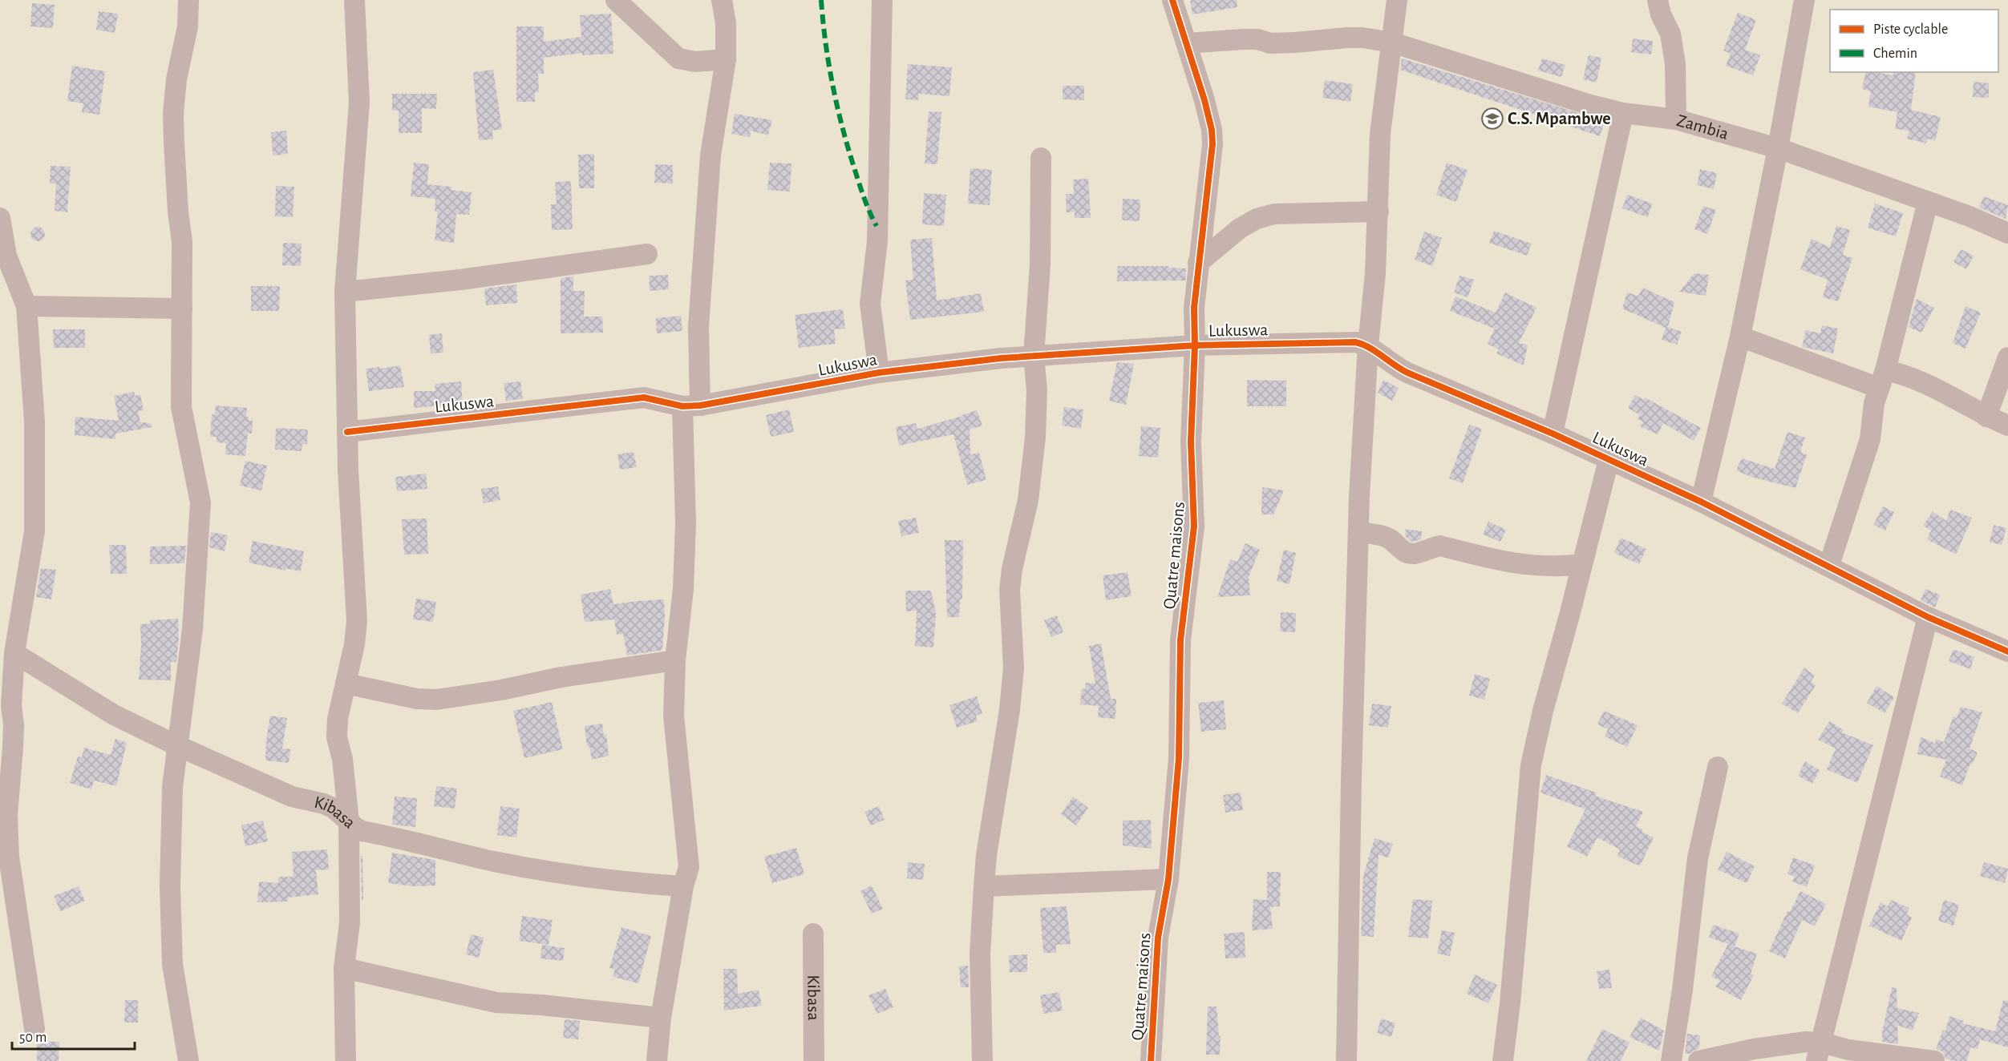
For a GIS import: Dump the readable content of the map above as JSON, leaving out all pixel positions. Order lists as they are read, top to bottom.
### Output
{
  "streets": {
    "street": [
      "Zambia",
      "Lukuswa",
      "Quatre maisons",
      "Kibasa"
    ]
  },
  "crossings": [
    ["Zambia", "Quatre maisons"],
    ["Lukuswa", "Quatre maisons"]
  ],
  "places": {
    "school or university": ["C.S. Mpambwe"]
  },
  "legend": ["Piste cyclable", "Chemin"],
  "scale_bar": "50 m"
}
